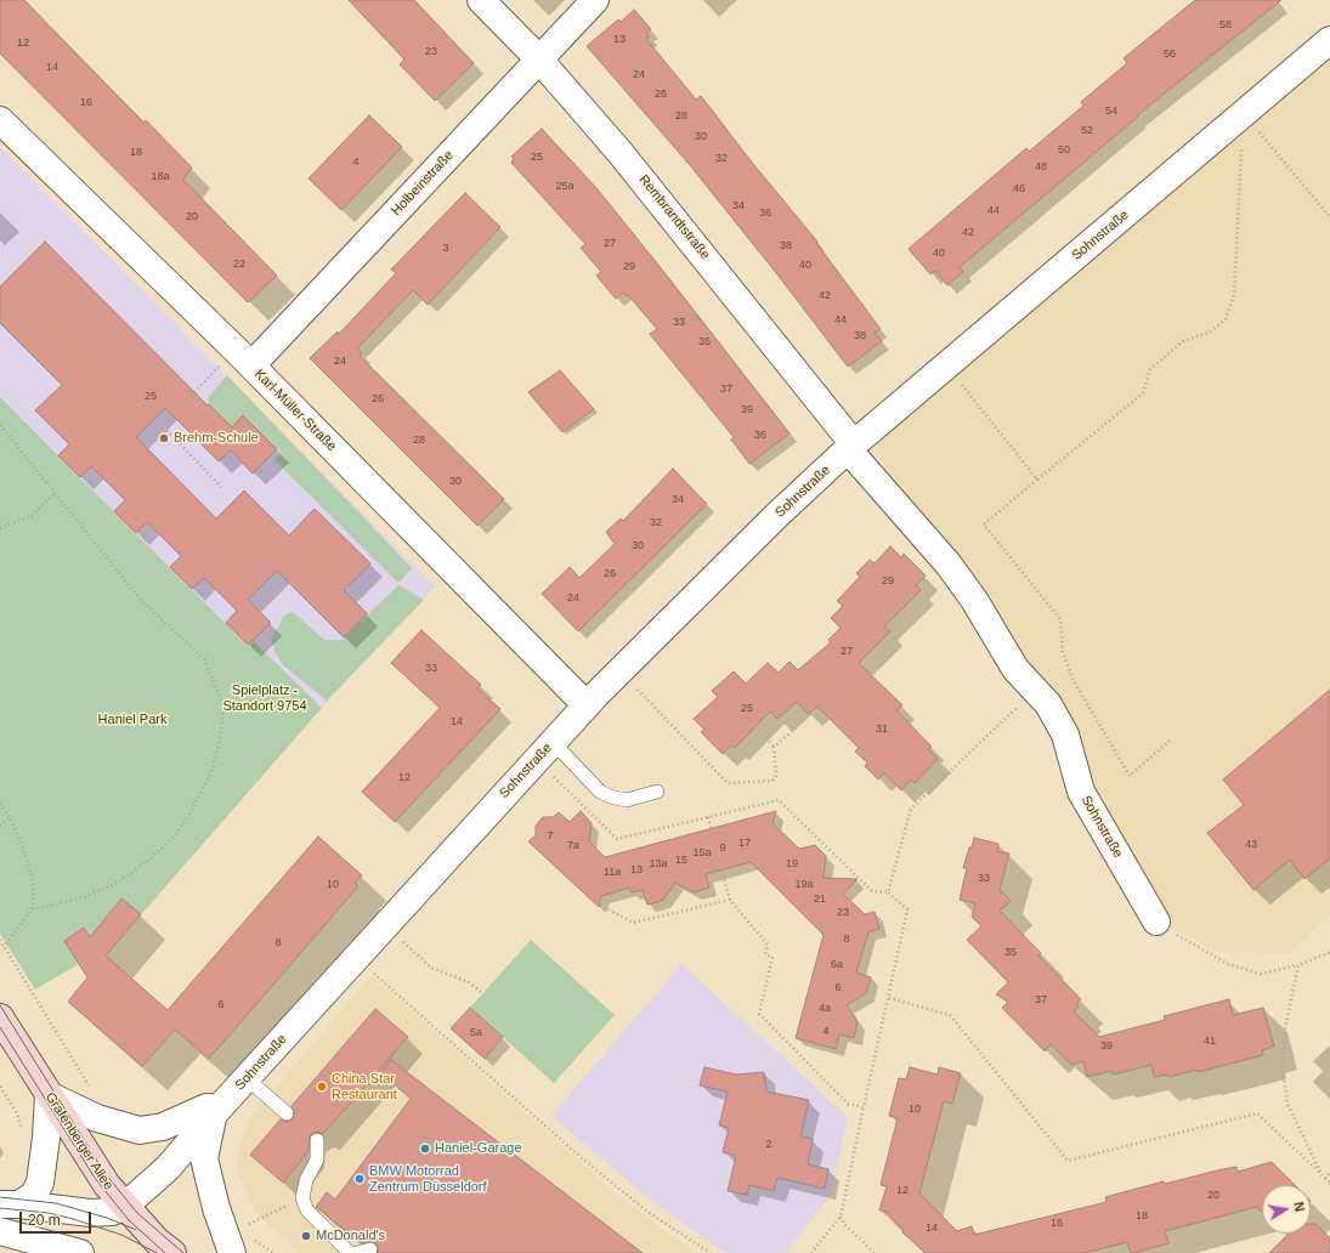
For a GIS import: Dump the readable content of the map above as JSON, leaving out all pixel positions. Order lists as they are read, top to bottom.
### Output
{
  "streets": {
    "main road": ["Grafenberger Allee"],
    "street": [
      "Holbeinstraße",
      "Rembrandtstraße",
      "Sohnstraße",
      "Karl-Müller-Straße"
    ]
  },
  "crossings": [
    ["Holbeinstraße", "Rembrandtstraße"],
    ["Holbeinstraße", "Karl-Müller-Straße"],
    ["Rembrandtstraße", "Sohnstraße"],
    ["Sohnstraße", "Karl-Müller-Straße"],
    ["Sohnstraße", "Grafenberger Allee"]
  ],
  "parks": ["Spielplatz - Standort 9754", "Haniel Park"],
  "places": [
    "Brehm-Schule",
    "China Star Restaurant",
    "Haniel-Garage",
    "BMW Motorrad Zentrum Düsseldorf",
    "McDonald's"
  ],
  "house_numbers": [
    "58",
    "13",
    "12",
    "23",
    "56",
    "14",
    "24",
    "26",
    "16",
    "54",
    "28",
    "52",
    "30",
    "50",
    "18",
    "25",
    "32",
    "4",
    "48",
    "18a",
    "25a",
    "46",
    "34",
    "44",
    "36",
    "20",
    "42",
    "27",
    "38",
    "3",
    "40",
    "22",
    "40",
    "29",
    "42",
    "44",
    "33",
    "38",
    "35",
    "24",
    "37",
    "25",
    "26",
    "39",
    "36",
    "28",
    "30",
    "34",
    "32",
    "30",
    "26",
    "29",
    "24",
    "27",
    "33",
    "25",
    "14",
    "31",
    "12",
    "7",
    "17",
    "43",
    "7a",
    "9",
    "15a",
    "15",
    "13a",
    "19",
    "13",
    "11a",
    "33",
    "10",
    "19a",
    "21",
    "23",
    "8",
    "8",
    "35",
    "6a",
    "6",
    "37",
    "6",
    "4a",
    "4",
    "5a",
    "41",
    "39",
    "10",
    "2",
    "12",
    "20",
    "18",
    "16",
    "14"
  ],
  "scale_bar": "20 m",
  "north": "right"
}
